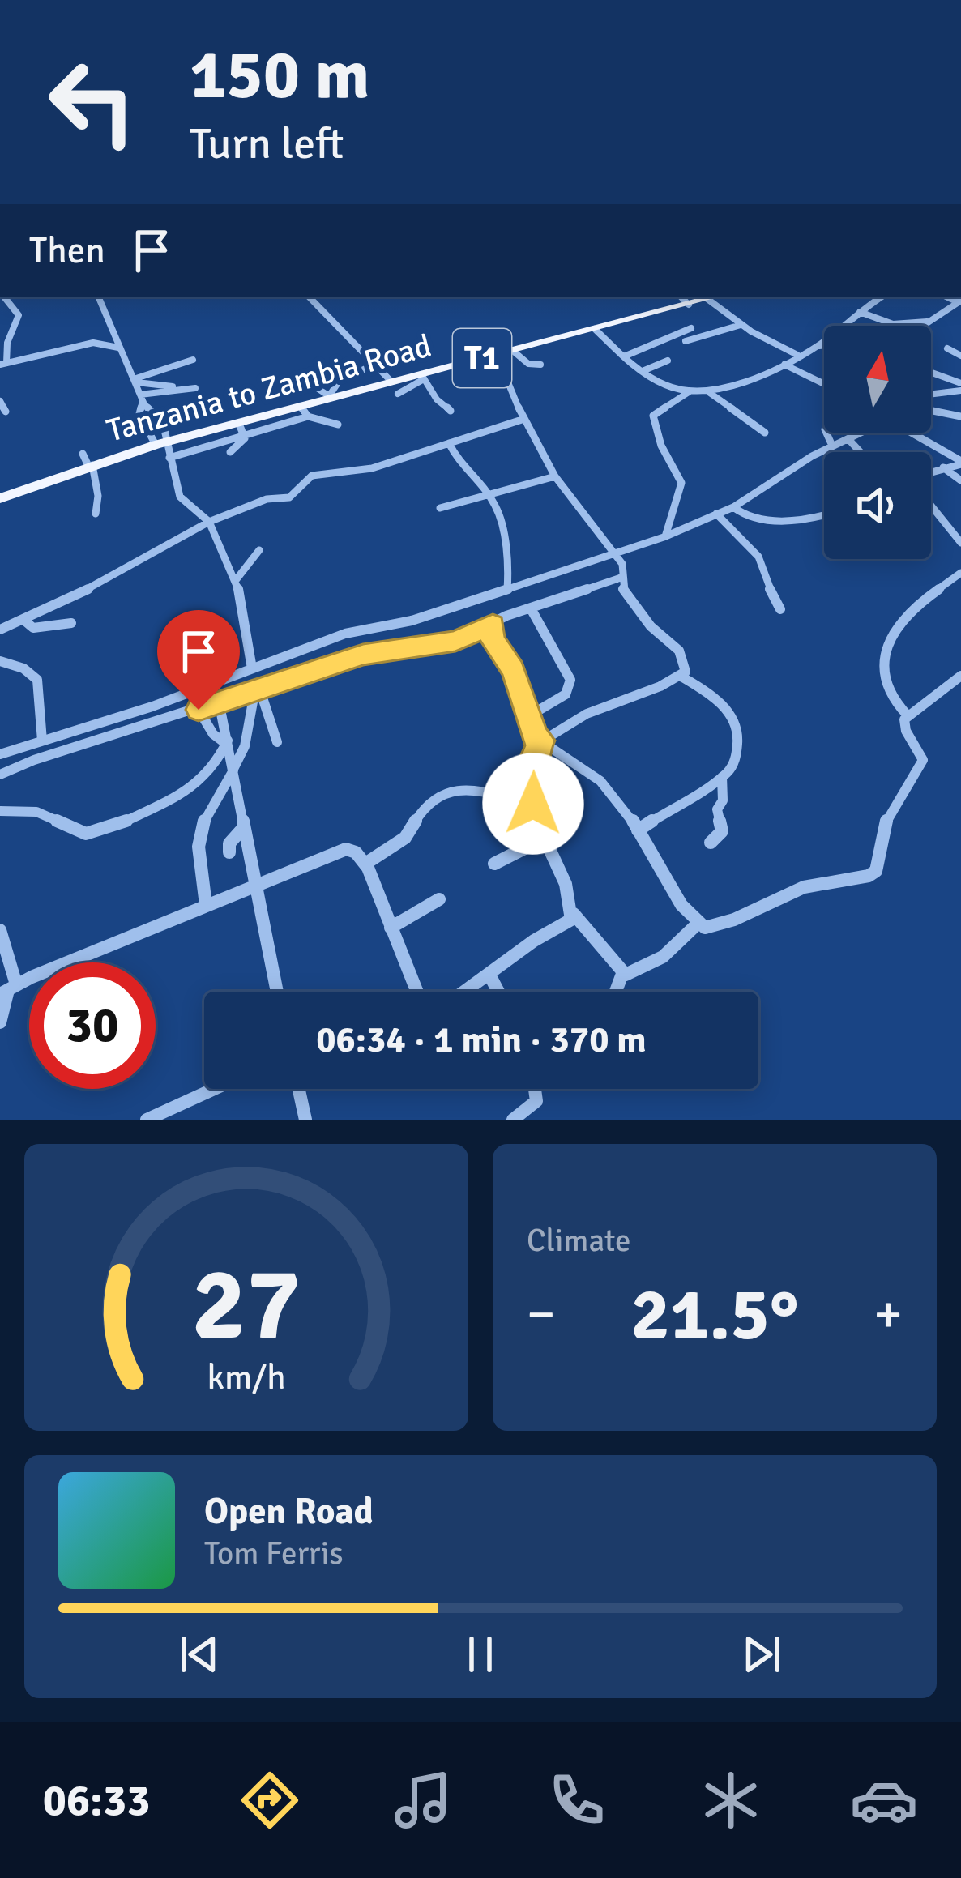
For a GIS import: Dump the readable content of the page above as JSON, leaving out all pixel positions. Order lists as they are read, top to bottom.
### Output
{
  "streets": {
    "highway": ["T1", "Tanzania to Zambia Road"]
  },
  "north": "top",
  "page": {
    "turn": ["150 m", "Turn left"],
    "then": "Then",
    "limit": "30",
    "trip": "06:34 · 1 min · 370 m",
    "tile": "Climate",
    "heat": ["−", "21.5°", "+"],
    "song": ["Open Road", "Tom Ferris"],
    "tabs": "06:33",
    "gauge": ["27", "km/h"]
  }
}
